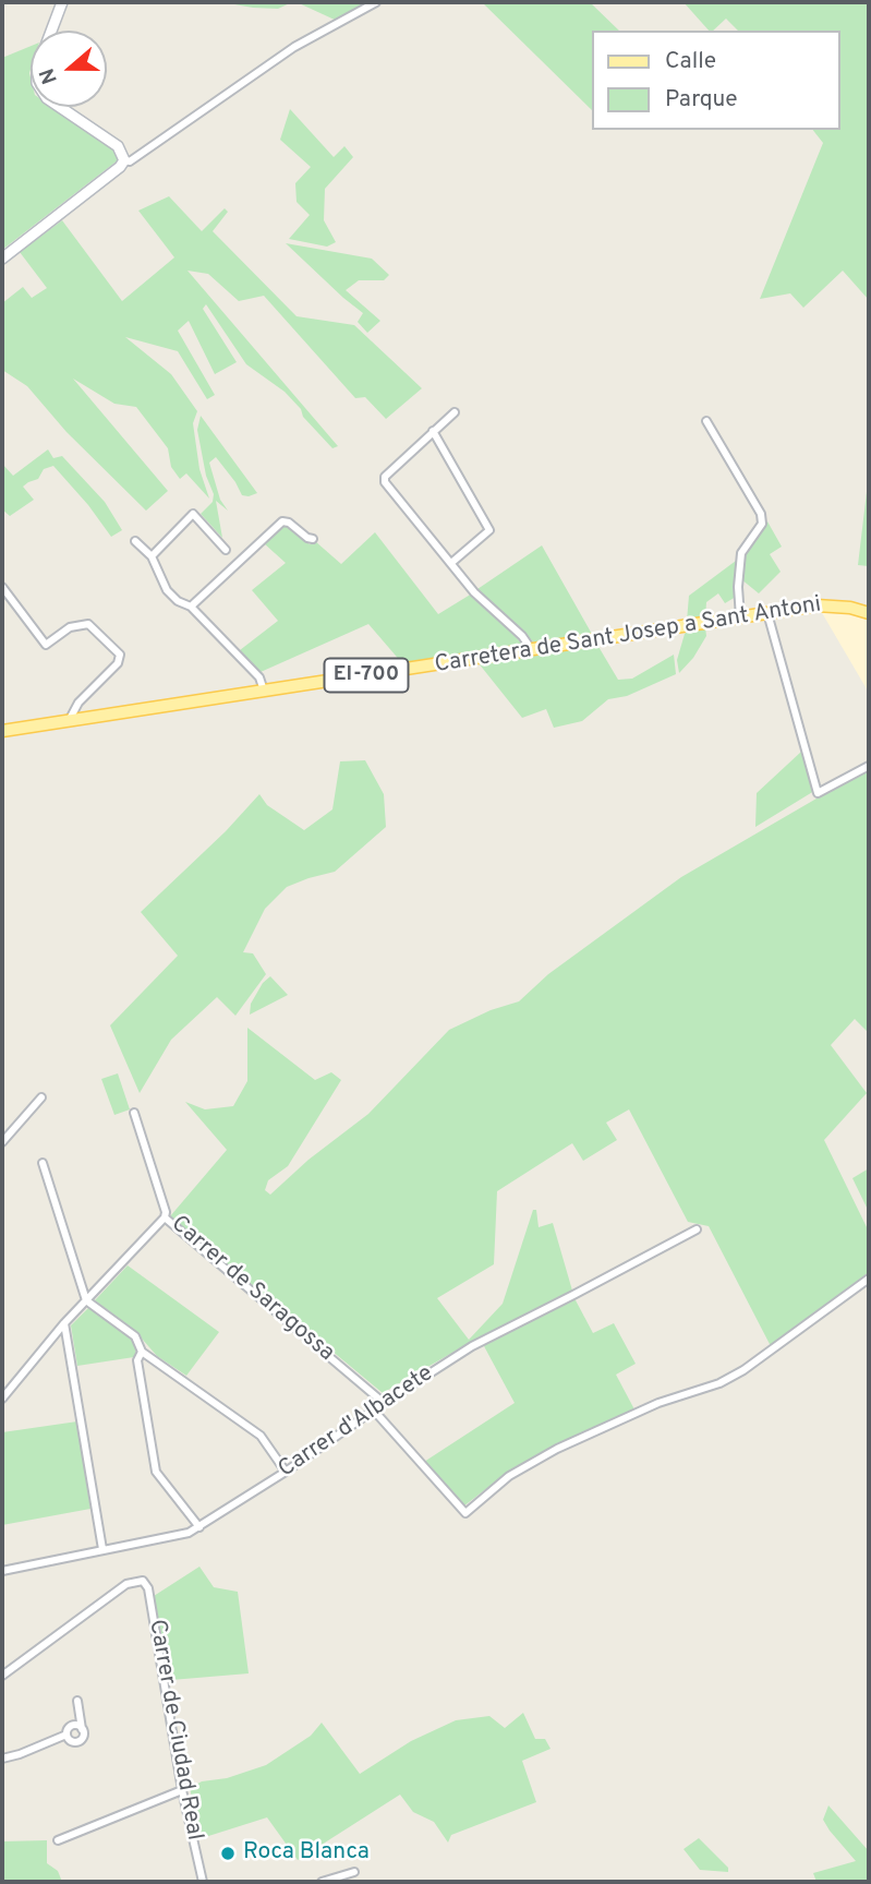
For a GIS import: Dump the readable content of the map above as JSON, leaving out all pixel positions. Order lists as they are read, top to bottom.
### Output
{
  "streets": {
    "main road": ["Carretera de Sant Josep a Sant Antoni", "EI-700"],
    "street": ["Carrer de Saragossa", "Carrer d'Albacete", "Carrer de Ciudad Real"]
  },
  "crossings": [
    ["Carretera de Sant Josep a Sant Antoni", "EI-700"],
    ["Carrer de Saragossa", "Carrer d'Albacete"]
  ],
  "places": ["Roca Blanca"],
  "legend": ["Calle", "Parque"],
  "north": "left"
}
